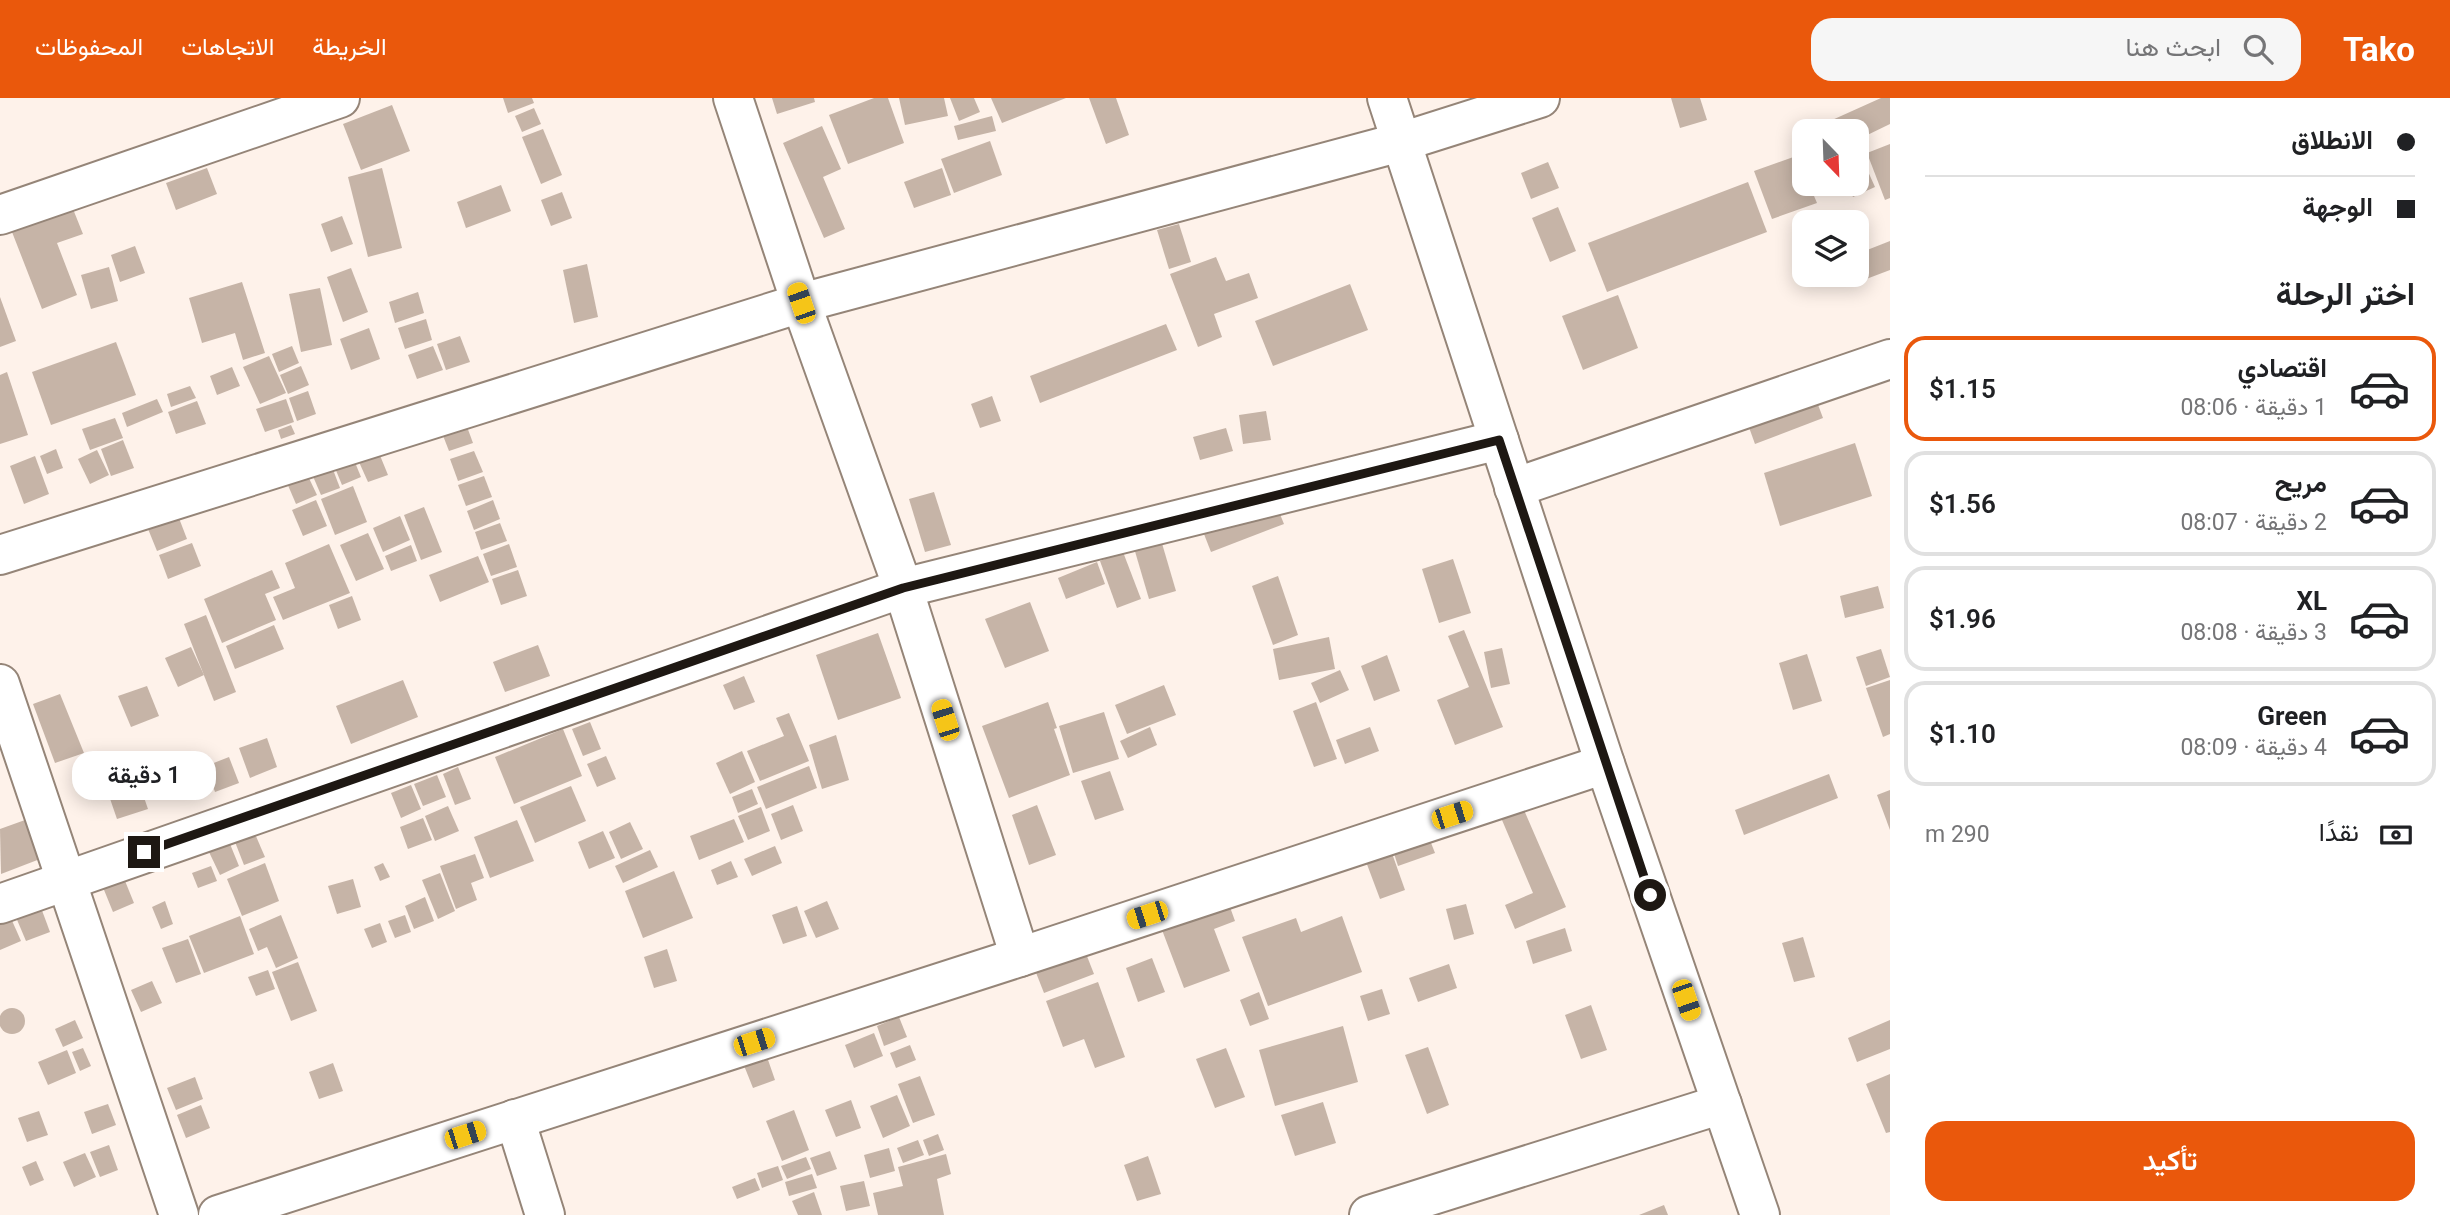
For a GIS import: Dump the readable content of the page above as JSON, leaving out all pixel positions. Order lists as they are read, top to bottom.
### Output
{
  "north": "bottom right",
  "page": {
    "header": "Tako",
    "search": "ابحث هنا",
    "nav": ["الخريطة", "الاتجاهات", "المحفوظات"],
    "banner": ["الانطلاق", "الوجهة"],
    "heading": "اختر الرحلة",
    "list": [
      {
        "name": "اقتصادي",
        "note": "1 دقيقة · 08:06",
        "value": "$1.15"
      },
      {
        "name": "مريح",
        "note": "2 دقيقة · 08:07",
        "value": "$1.56"
      },
      {
        "name": "XL",
        "note": "3 دقيقة · 08:08",
        "value": "$1.96"
      },
      {
        "name": "Green",
        "note": "4 دقيقة · 08:09",
        "value": "$1.10"
      }
    ],
    "bubble": "1 دقيقة",
    "pay": ["نقدًا", "290 m"],
    "buttons": "تأكيد"
  }
}
